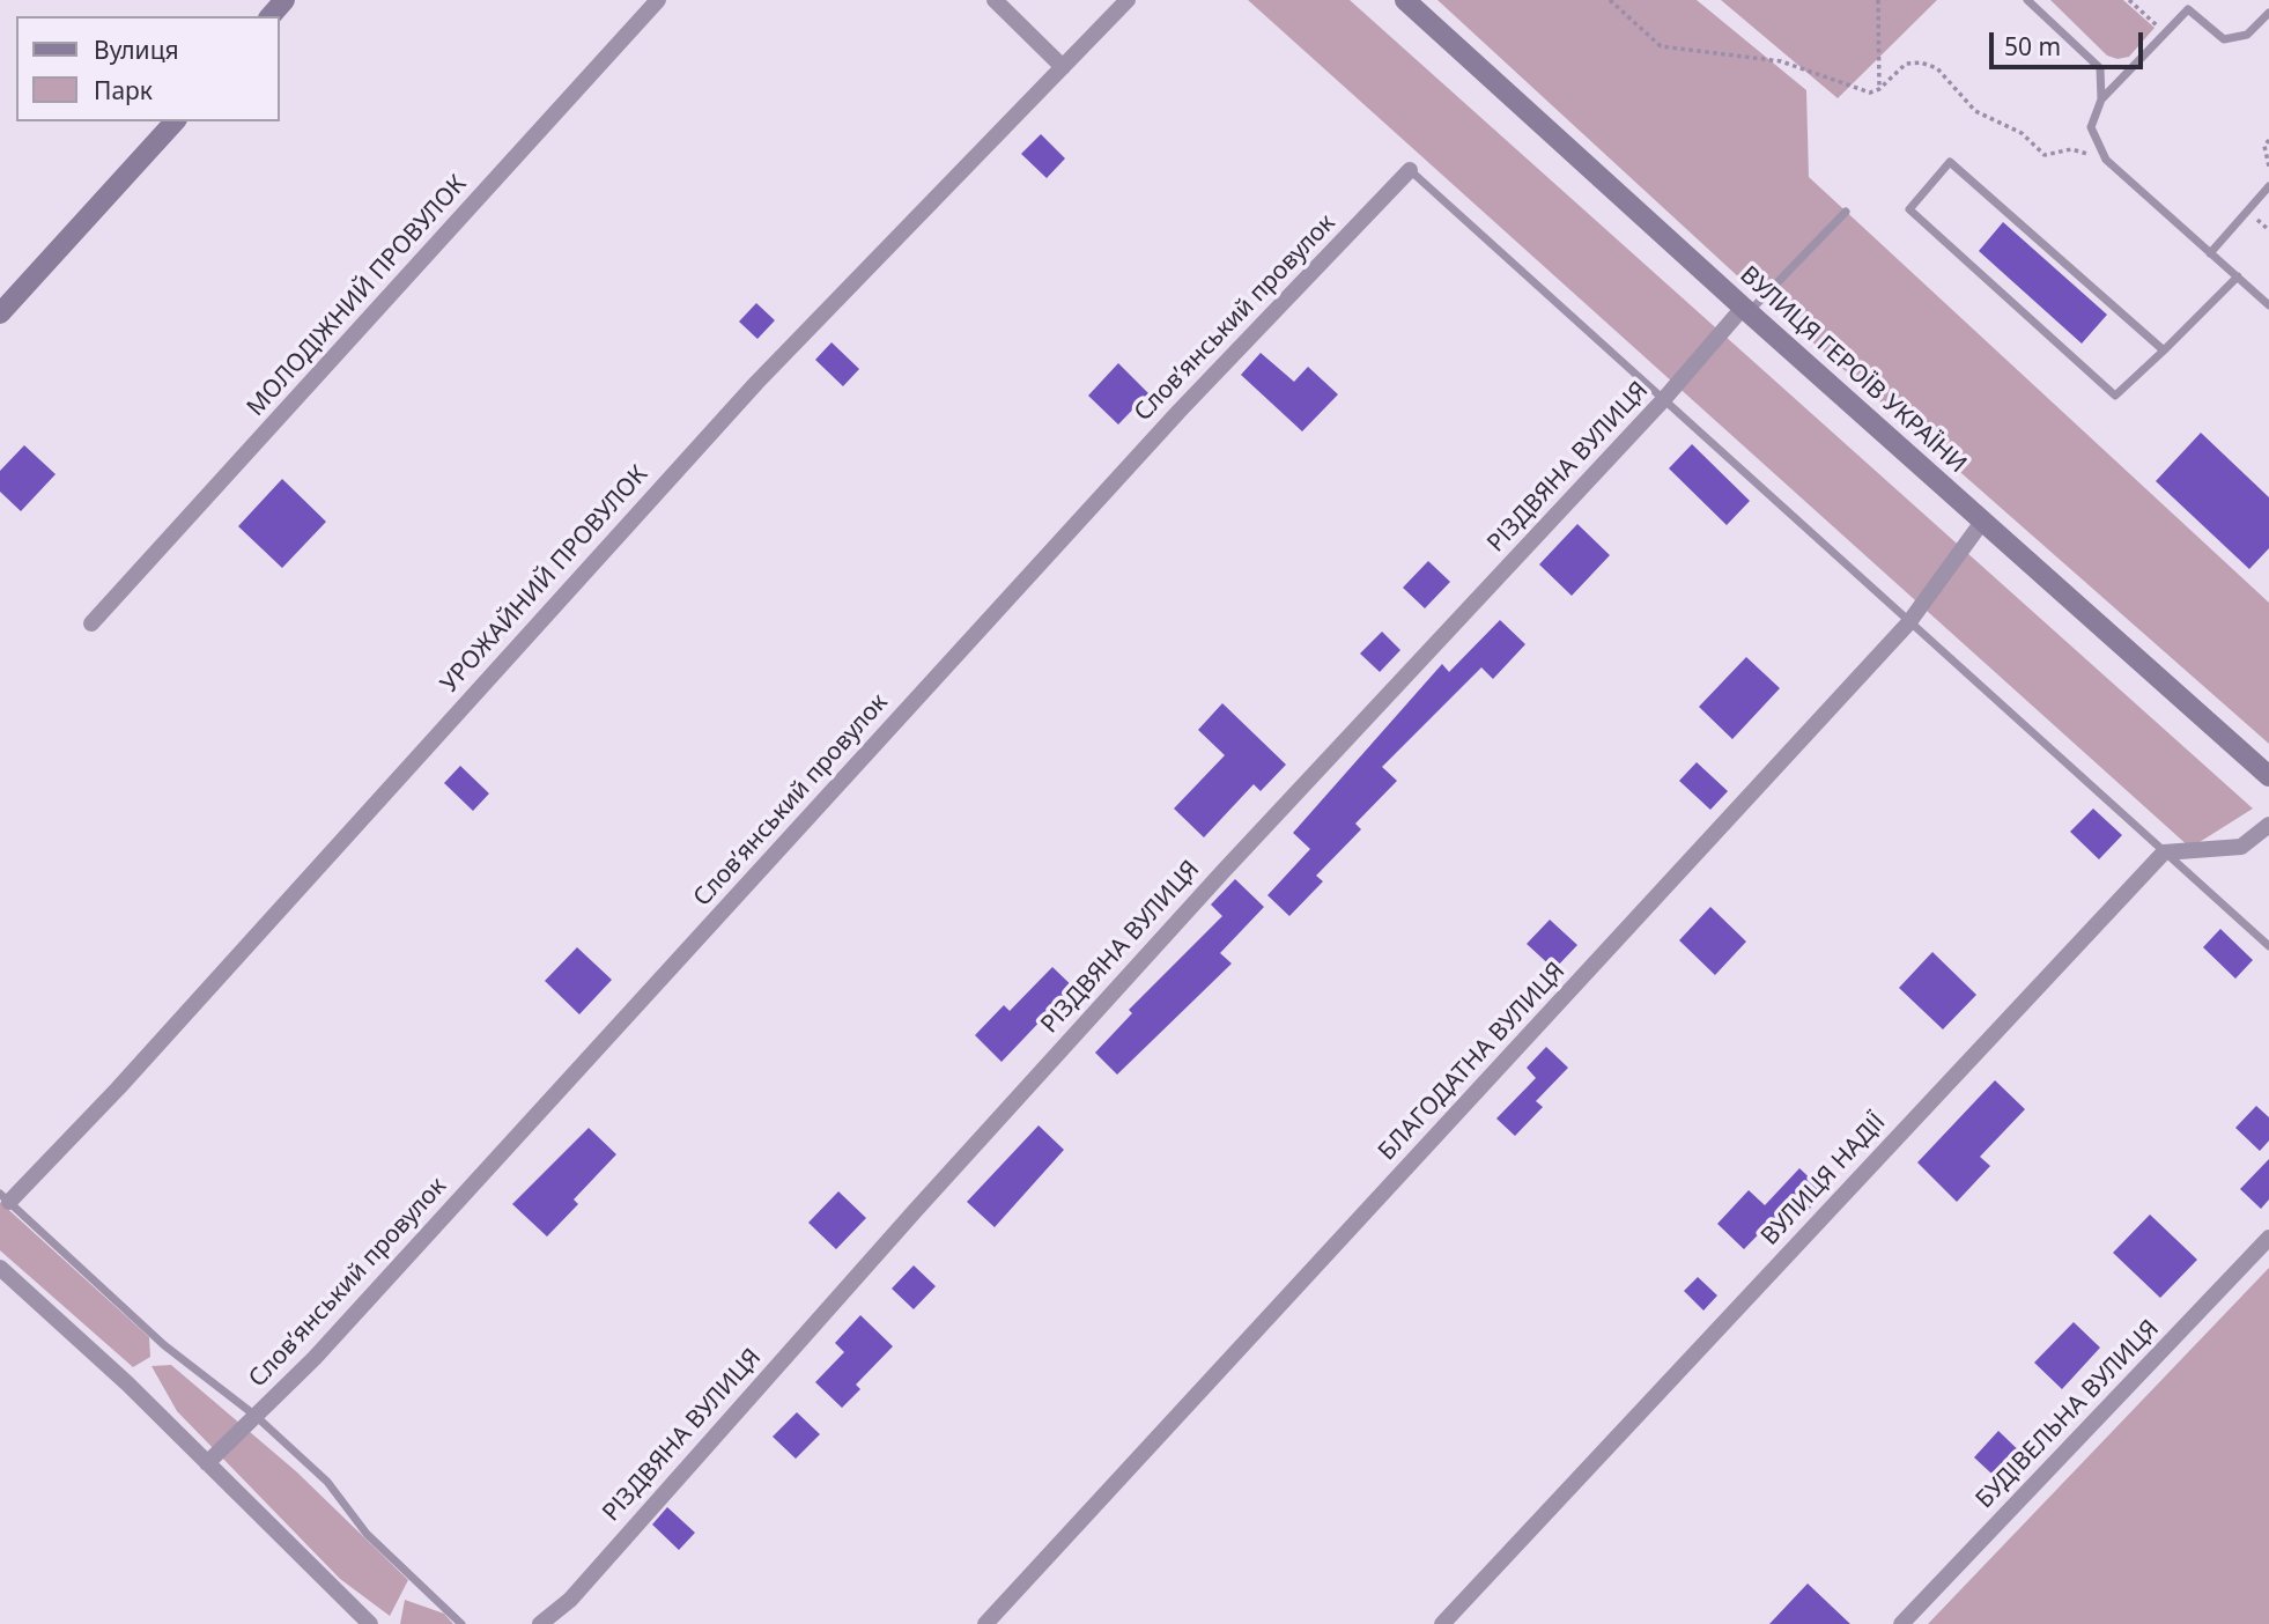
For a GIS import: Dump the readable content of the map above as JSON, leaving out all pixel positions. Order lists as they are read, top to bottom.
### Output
{
  "streets": {
    "main road": ["ВУЛИЦЯ ГЕРОЇВ УКРАЇНИ"],
    "street": [
      "МОЛОДІЖНИЙ ПРОВУЛОК",
      "Словʼянський провулок",
      "РІЗДВЯНА ВУЛИЦЯ",
      "УРОЖАЙНИЙ ПРОВУЛОК",
      "БЛАГОДАТНА ВУЛИЦЯ",
      "ВУЛИЦЯ НАДІЇ",
      "БУДІВЕЛЬНА ВУЛИЦЯ"
    ]
  },
  "crossings": [
    ["ВУЛИЦЯ ГЕРОЇВ УКРАЇНИ", "РІЗДВЯНА ВУЛИЦЯ"],
    ["ВУЛИЦЯ ГЕРОЇВ УКРАЇНИ", "БЛАГОДАТНА ВУЛИЦЯ"]
  ],
  "legend": ["Вулиця", "Парк"],
  "scale_bar": "50 m"
}
